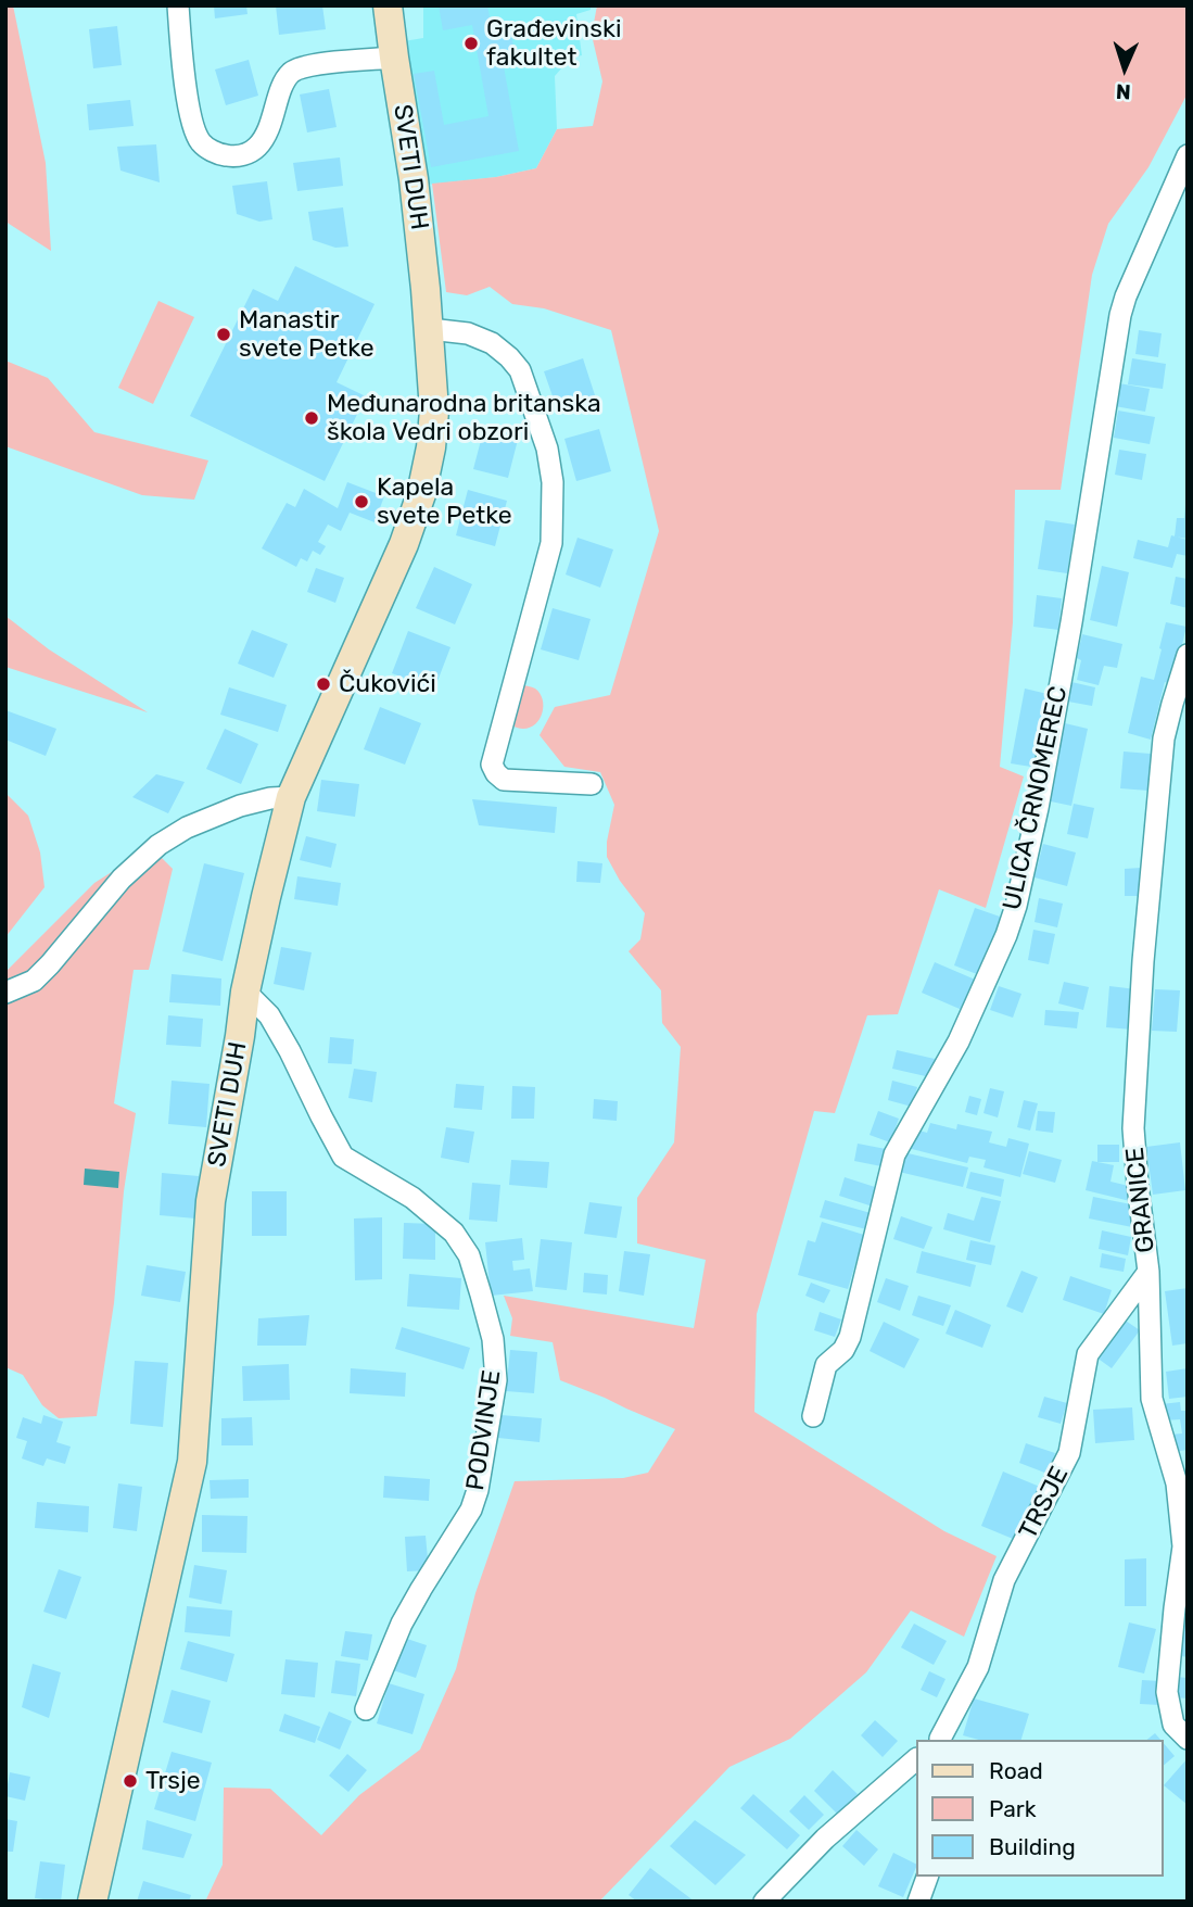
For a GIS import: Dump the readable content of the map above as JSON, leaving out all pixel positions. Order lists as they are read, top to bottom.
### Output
{
  "streets": {
    "main road": ["SVETI DUH"],
    "street": [
      "ULICA ČRNOMEREC",
      "GRANICE",
      "PODVINJE",
      "TRSJE"
    ]
  },
  "crossings": [
    ["SVETI DUH", "PODVINJE"],
    ["GRANICE", "TRSJE"]
  ],
  "places": [
    "Građevinski fakultet",
    "Manastir svete Petke",
    "Međunarodna britanska škola Vedri obzori",
    "Kapela svete Petke",
    "Čukovići",
    "Trsje"
  ],
  "legend": ["Road", "Park", "Building"],
  "north": "bottom"
}
